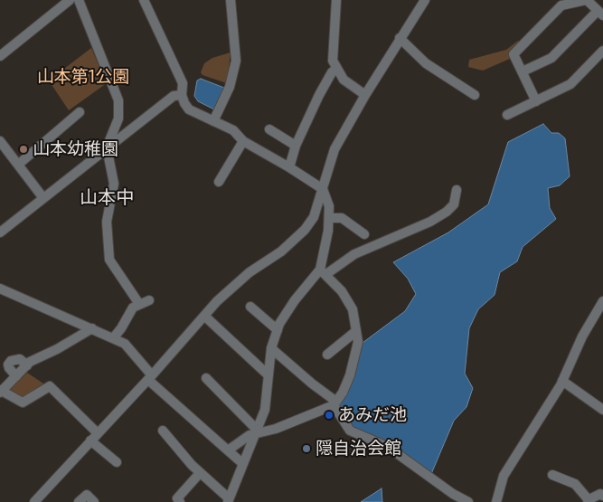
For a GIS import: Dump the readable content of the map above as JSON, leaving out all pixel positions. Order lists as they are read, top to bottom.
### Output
{
  "districts": ["山本中"],
  "parks": ["山本第1公園"],
  "places": ["山本幼稚園", "あみだ池", "隠自治会館"]
}
